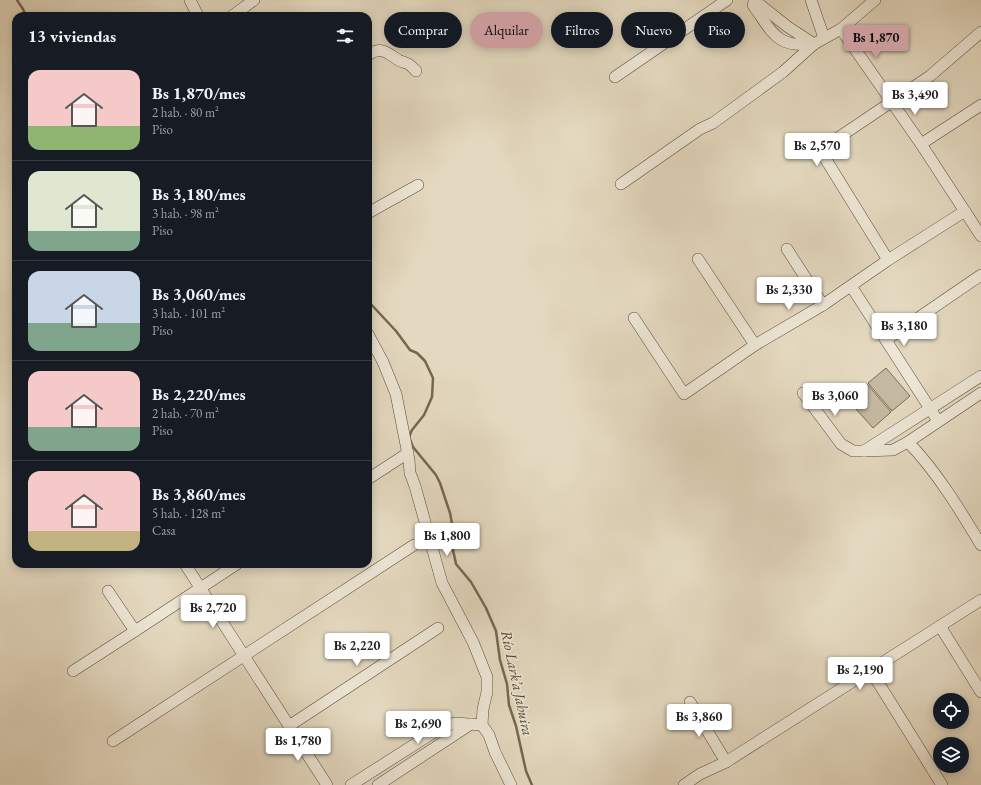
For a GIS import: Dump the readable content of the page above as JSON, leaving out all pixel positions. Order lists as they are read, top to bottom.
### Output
{
  "water": ["Río Lark’a Jahuira"],
  "page": {
    "chip": [
      "Comprar",
      "Alquilar",
      "Filtros",
      "Nuevo",
      "Piso"
    ],
    "heading": "13 viviendas",
    "price": [
      "Bs 1,870",
      "Bs 3,490",
      "Bs 2,570",
      "Bs 2,330",
      "Bs 3,180",
      "Bs 3,060",
      "Bs 1,800",
      "Bs 2,720",
      "Bs 2,220",
      "Bs 2,190",
      "Bs 3,860",
      "Bs 2,690",
      "Bs 1,780"
    ],
    "list": [
      {
        "name": "Bs 1,870/mes",
        "note": "2 hab. · 80 m² · Piso"
      },
      {
        "name": "Bs 3,180/mes",
        "note": "3 hab. · 98 m² · Piso"
      },
      {
        "name": "Bs 3,060/mes",
        "note": "3 hab. · 101 m² · Piso"
      },
      {
        "name": "Bs 2,220/mes",
        "note": "2 hab. · 70 m² · Piso"
      },
      {
        "name": "Bs 3,860/mes",
        "note": "5 hab. · 128 m² · Casa"
      }
    ]
  }
}
